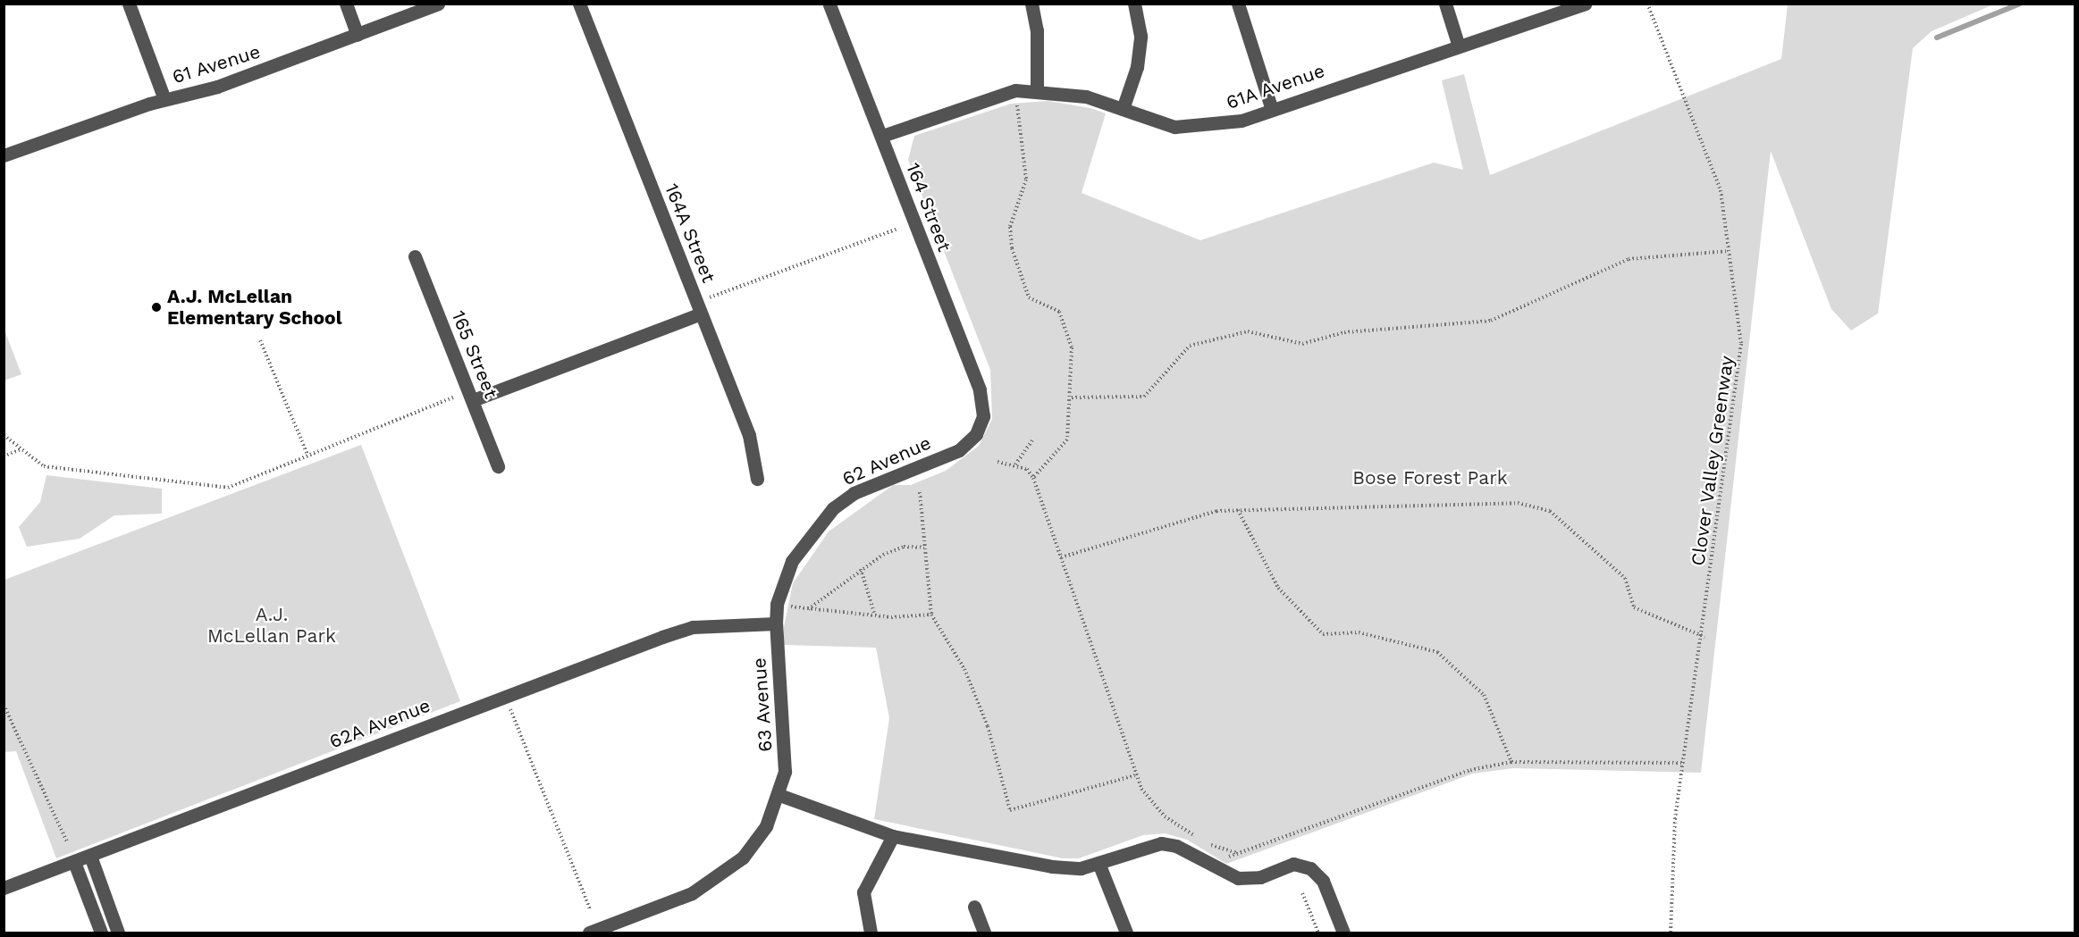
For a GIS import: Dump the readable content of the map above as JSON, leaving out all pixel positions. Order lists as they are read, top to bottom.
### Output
{
  "streets": {
    "street": [
      "61 Avenue",
      "61A Avenue",
      "164 Street",
      "164A Street",
      "165 Street",
      "62 Avenue",
      "63 Avenue",
      "62A Avenue"
    ],
    "path": ["Clover Valley Greenway"]
  },
  "crossings": [
    ["61A Avenue", "164 Street"],
    ["164 Street", "62 Avenue"],
    ["62 Avenue", "63 Avenue"],
    ["62 Avenue", "62A Avenue"],
    ["63 Avenue", "62A Avenue"]
  ],
  "parks": ["Bose Forest Park", "A.J. McLellan Park"],
  "places": ["A.J. McLellan Elementary School"]
}
